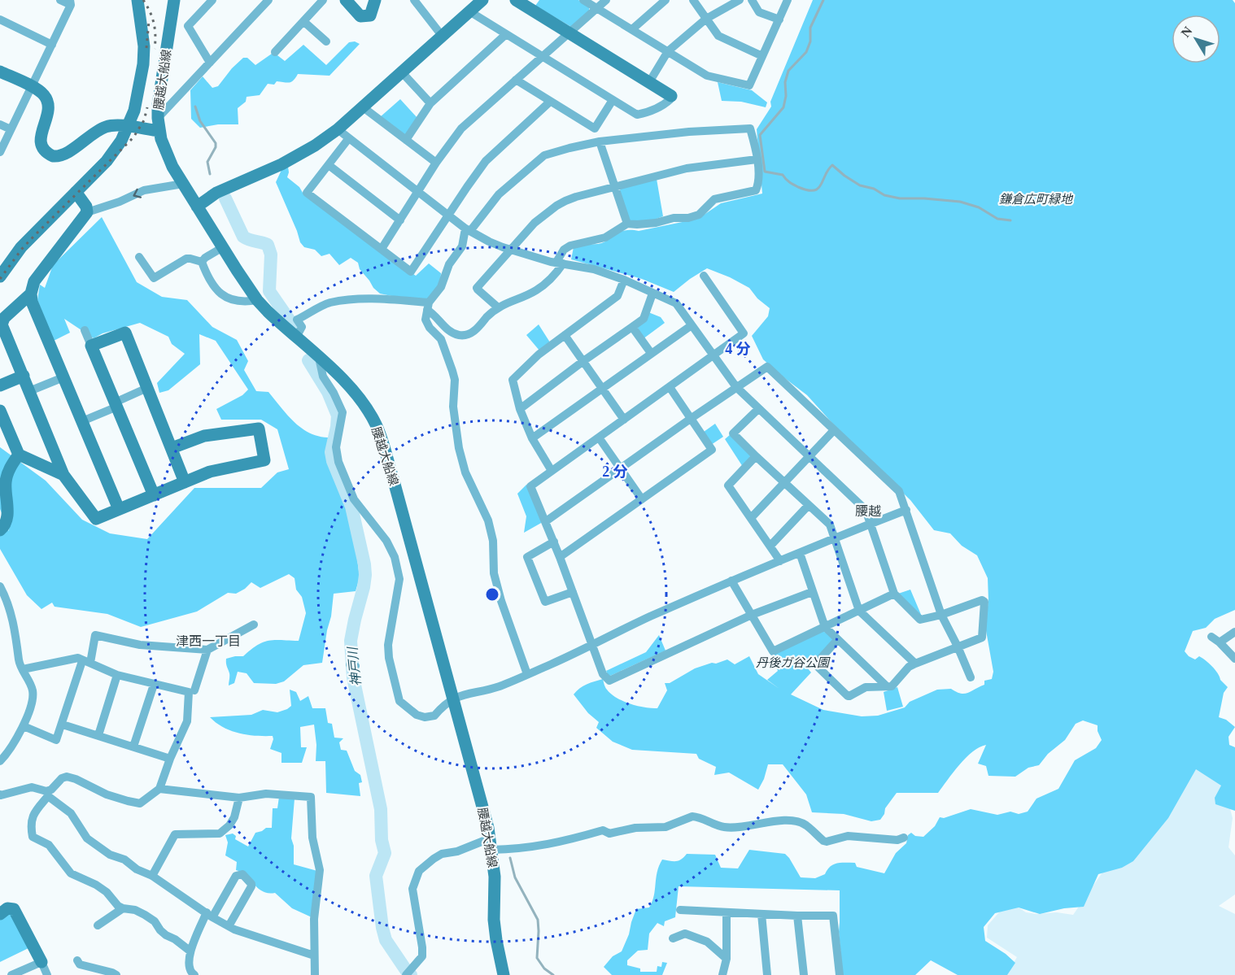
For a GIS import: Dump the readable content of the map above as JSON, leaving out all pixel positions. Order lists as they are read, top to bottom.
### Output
{
  "streets": {
    "street": ["腰越大船線"]
  },
  "districts": ["腰越", "津西一丁目"],
  "water": ["神戸川"],
  "parks": ["鎌倉広町緑地", "丹後ガ谷公園"],
  "north": "top left",
  "rings": ["4 分", "2 分"]
}
